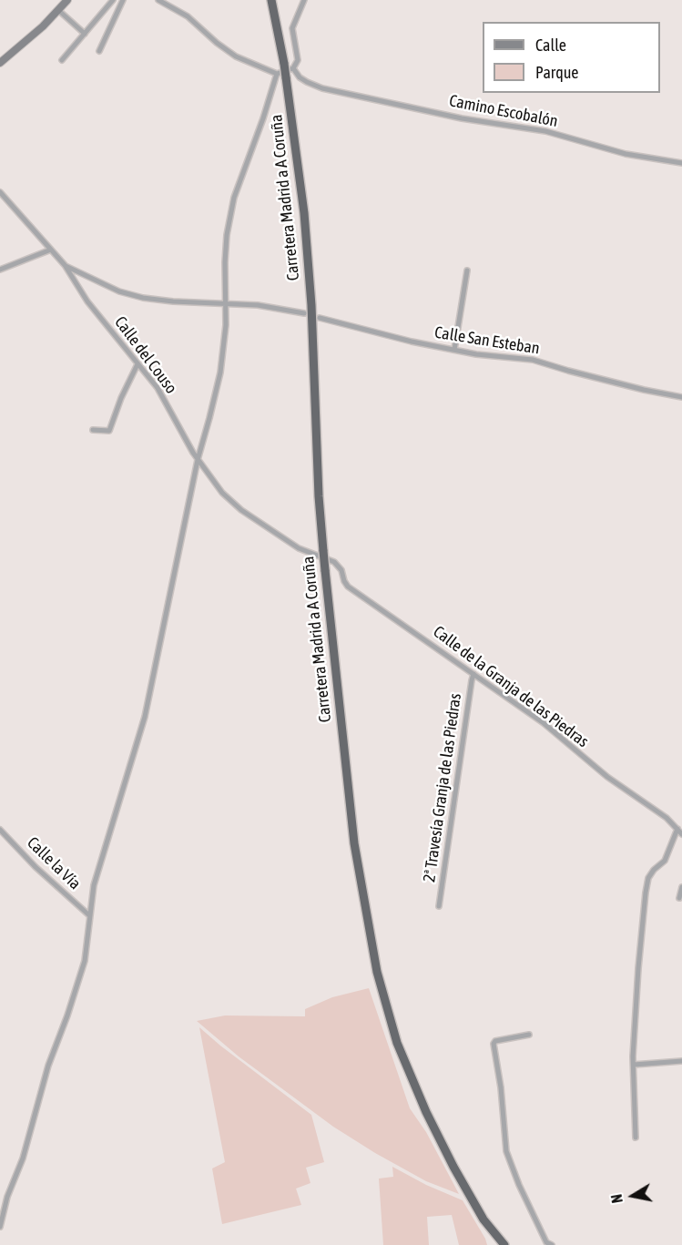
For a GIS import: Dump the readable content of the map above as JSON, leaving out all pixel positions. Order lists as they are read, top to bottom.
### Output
{
  "streets": {
    "highway": ["Carretera Madrid a A Coruña"],
    "street": [
      "Camino Escobalón",
      "Calle San Esteban",
      "Calle del Couso",
      "Calle de la Granja de las Piedras",
      "2ª Travesía Granja de las Piedras",
      "Calle la Vía"
    ]
  },
  "crossings": [
    ["Calle del Couso", "Calle de la Granja de las Piedras"],
    ["Calle de la Granja de las Piedras", "2ª Travesía Granja de las Piedras"]
  ],
  "legend": ["Calle", "Parque"],
  "north": "left"
}
